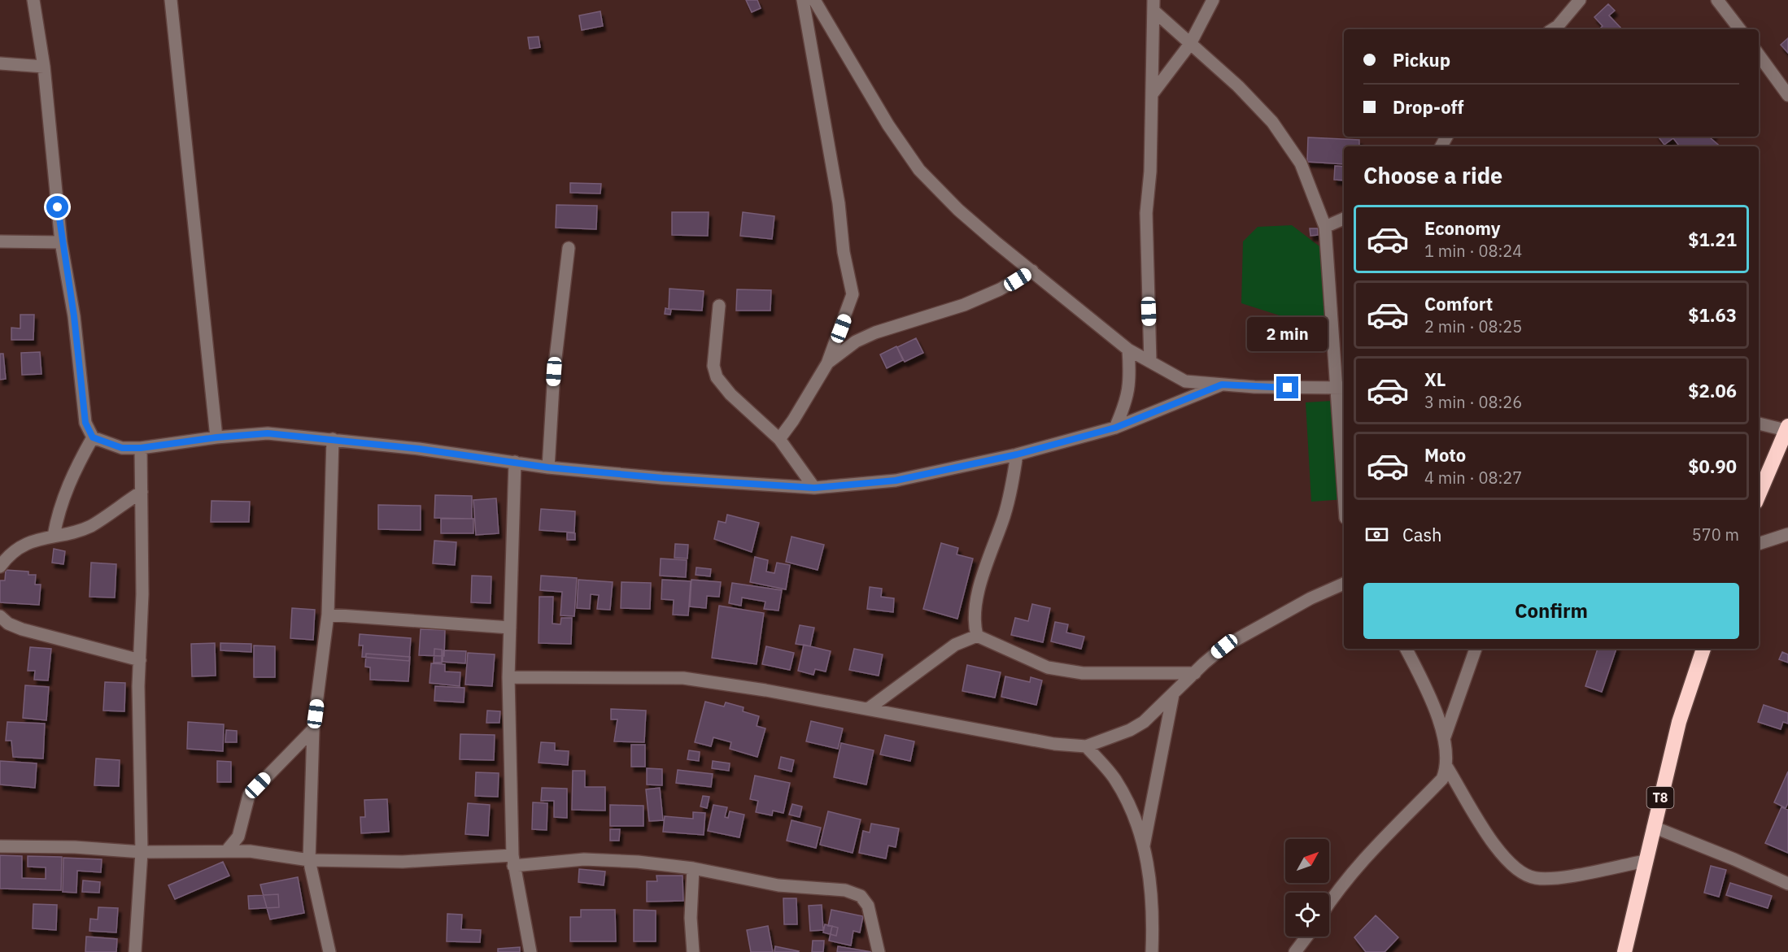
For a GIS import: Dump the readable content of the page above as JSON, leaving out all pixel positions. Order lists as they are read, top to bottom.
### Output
{
  "streets": {
    "highway": ["T8"]
  },
  "north": "top right",
  "page": {
    "banner": ["Pickup", "Drop-off"],
    "heading": "Choose a ride",
    "list": [
      {
        "name": "Economy",
        "note": "1 min · 08:24",
        "value": "$1.21"
      },
      {
        "name": "Comfort",
        "note": "2 min · 08:25",
        "value": "$1.63"
      },
      {
        "name": "XL",
        "note": "3 min · 08:26",
        "value": "$2.06"
      },
      {
        "name": "Moto",
        "note": "4 min · 08:27",
        "value": "$0.90"
      }
    ],
    "bubble": "2 min",
    "pay": ["Cash", "570 m"],
    "buttons": "Confirm"
  }
}
